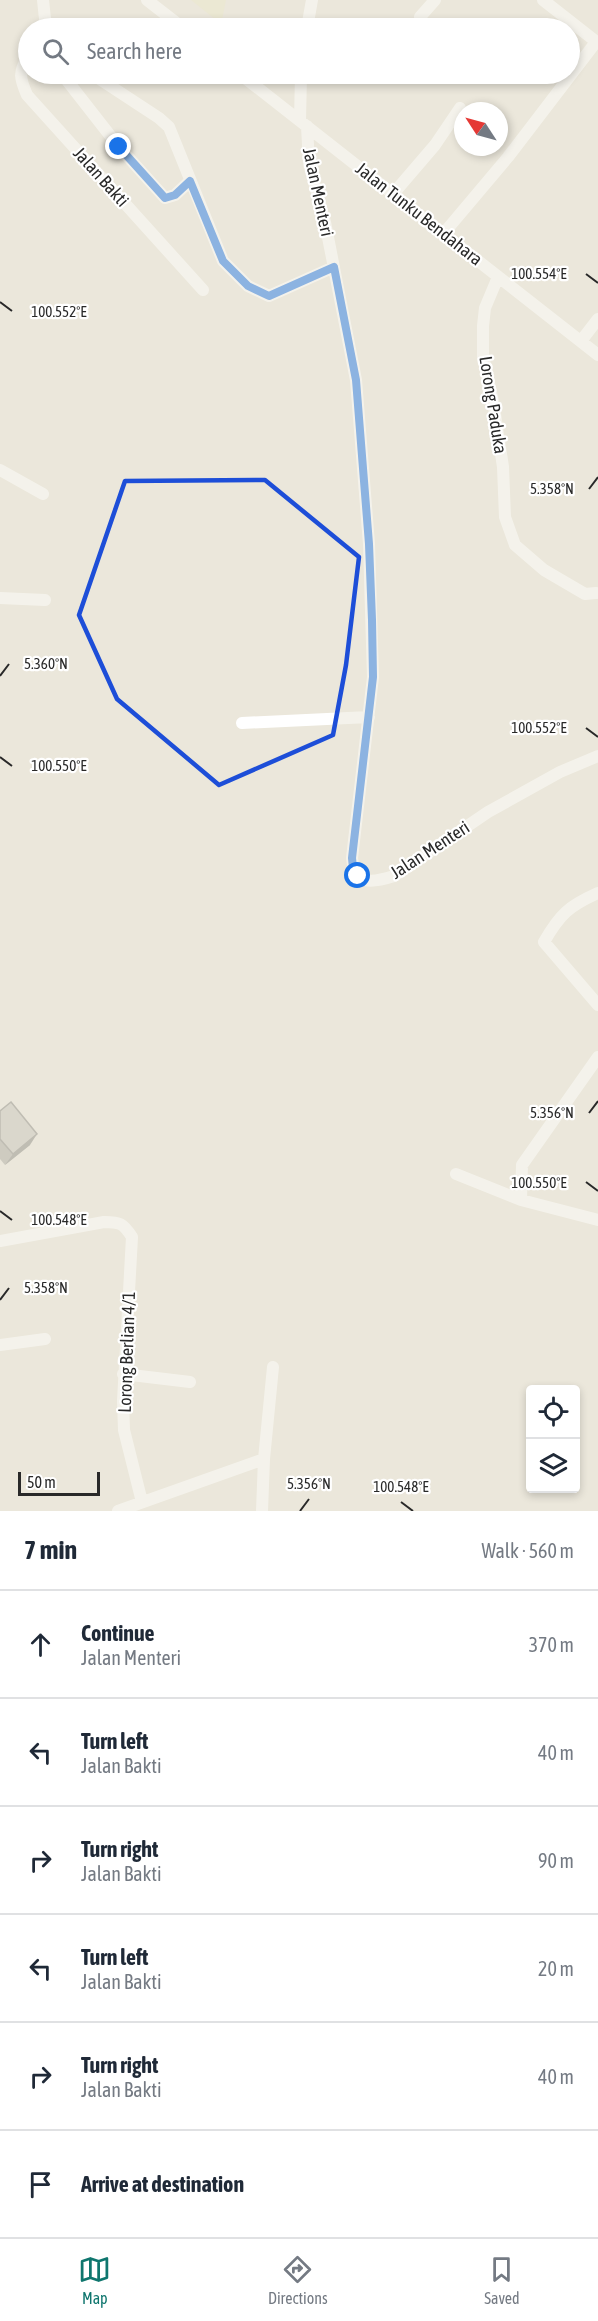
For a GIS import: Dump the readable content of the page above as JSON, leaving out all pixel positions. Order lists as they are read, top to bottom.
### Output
{
  "streets": {
    "street": [
      "Jalan Bakti",
      "Jalan Menteri",
      "Jalan Tunku Bendahara",
      "Lorong Paduka",
      "Lorong Berlian 4/1"
    ]
  },
  "crossings": [
    ["Jalan Menteri", "Jalan Tunku Bendahara"],
    ["Jalan Tunku Bendahara", "Lorong Paduka"]
  ],
  "scale_bar": "50 m",
  "north": "top left",
  "page": {
    "search": "Search here",
    "scale": "50 m",
    "heading": ["7 min", "Walk · 560 m"],
    "list": [
      ["Continue", "Jalan Menteri", "370 m"],
      ["Turn left", "Jalan Bakti", "40 m"],
      ["Turn right", "Jalan Bakti", "90 m"],
      ["Turn left", "Jalan Bakti", "20 m"],
      ["Turn right", "Jalan Bakti", "40 m"],
      "Arrive at destination"
    ],
    "nav": ["Map", "Directions", "Saved"]
  },
  "coordinates": [
    "100.554°E",
    "100.552°E",
    "5.358°N",
    "5.360°N",
    "100.550°E",
    "5.356°N",
    "100.548°E"
  ]
}
